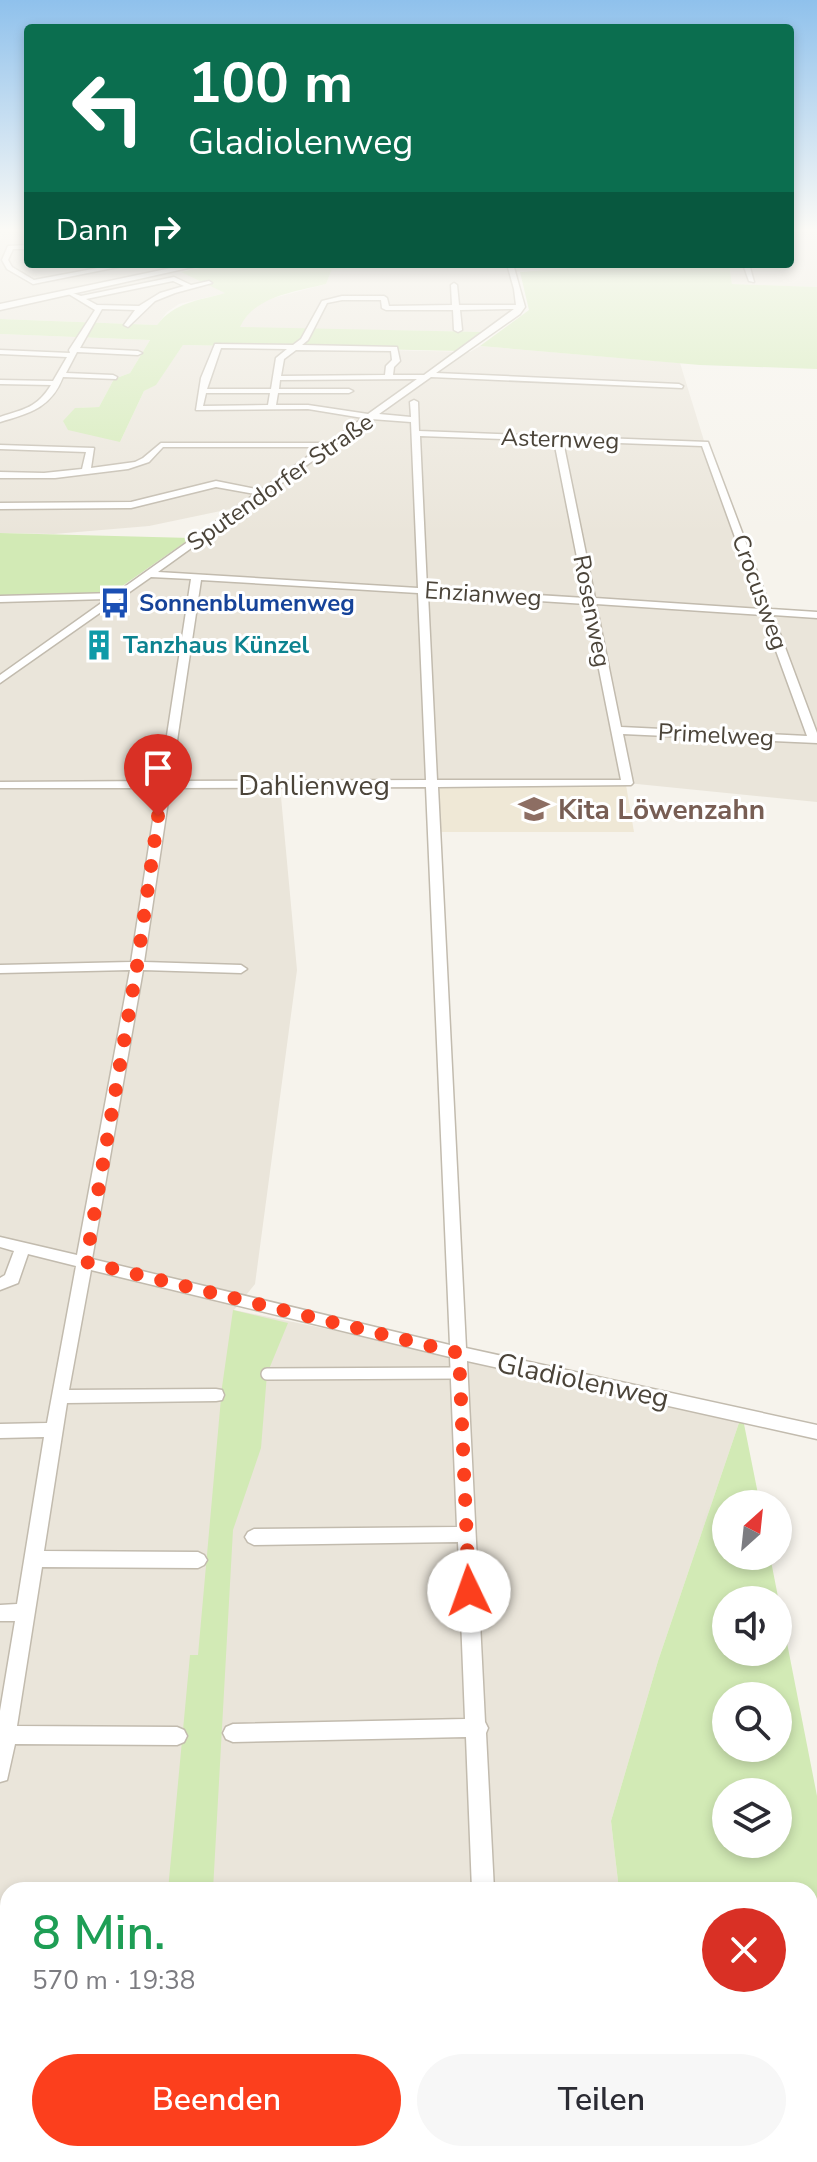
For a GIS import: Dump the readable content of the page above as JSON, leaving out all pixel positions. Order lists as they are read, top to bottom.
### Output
{
  "streets": {
    "street": [
      "Asternweg",
      "Sputendorfer Straße",
      "Crocusweg",
      "Enzianweg",
      "Rosenweg",
      "Primelweg",
      "Dahlienweg",
      "Gladiolenweg"
    ]
  },
  "crossings": [
    ["Asternweg", "Crocusweg"],
    ["Asternweg", "Rosenweg"],
    ["Sputendorfer Straße", "Enzianweg"],
    ["Crocusweg", "Enzianweg"],
    ["Crocusweg", "Primelweg"],
    ["Enzianweg", "Rosenweg"],
    ["Rosenweg", "Primelweg"],
    ["Rosenweg", "Dahlienweg"]
  ],
  "places": {
    "bus stop": ["Sonnenblumenweg"],
    "building": ["Tanzhaus Künzel"],
    "school or university": ["Kita Löwenzahn"]
  },
  "north": "top right",
  "page": {
    "turn": ["100 m", "Gladiolenweg"],
    "then": "Dann",
    "heading": ["8 Min.", "570 m · 19:38"],
    "buttons": ["Beenden", "Teilen"]
  }
}
